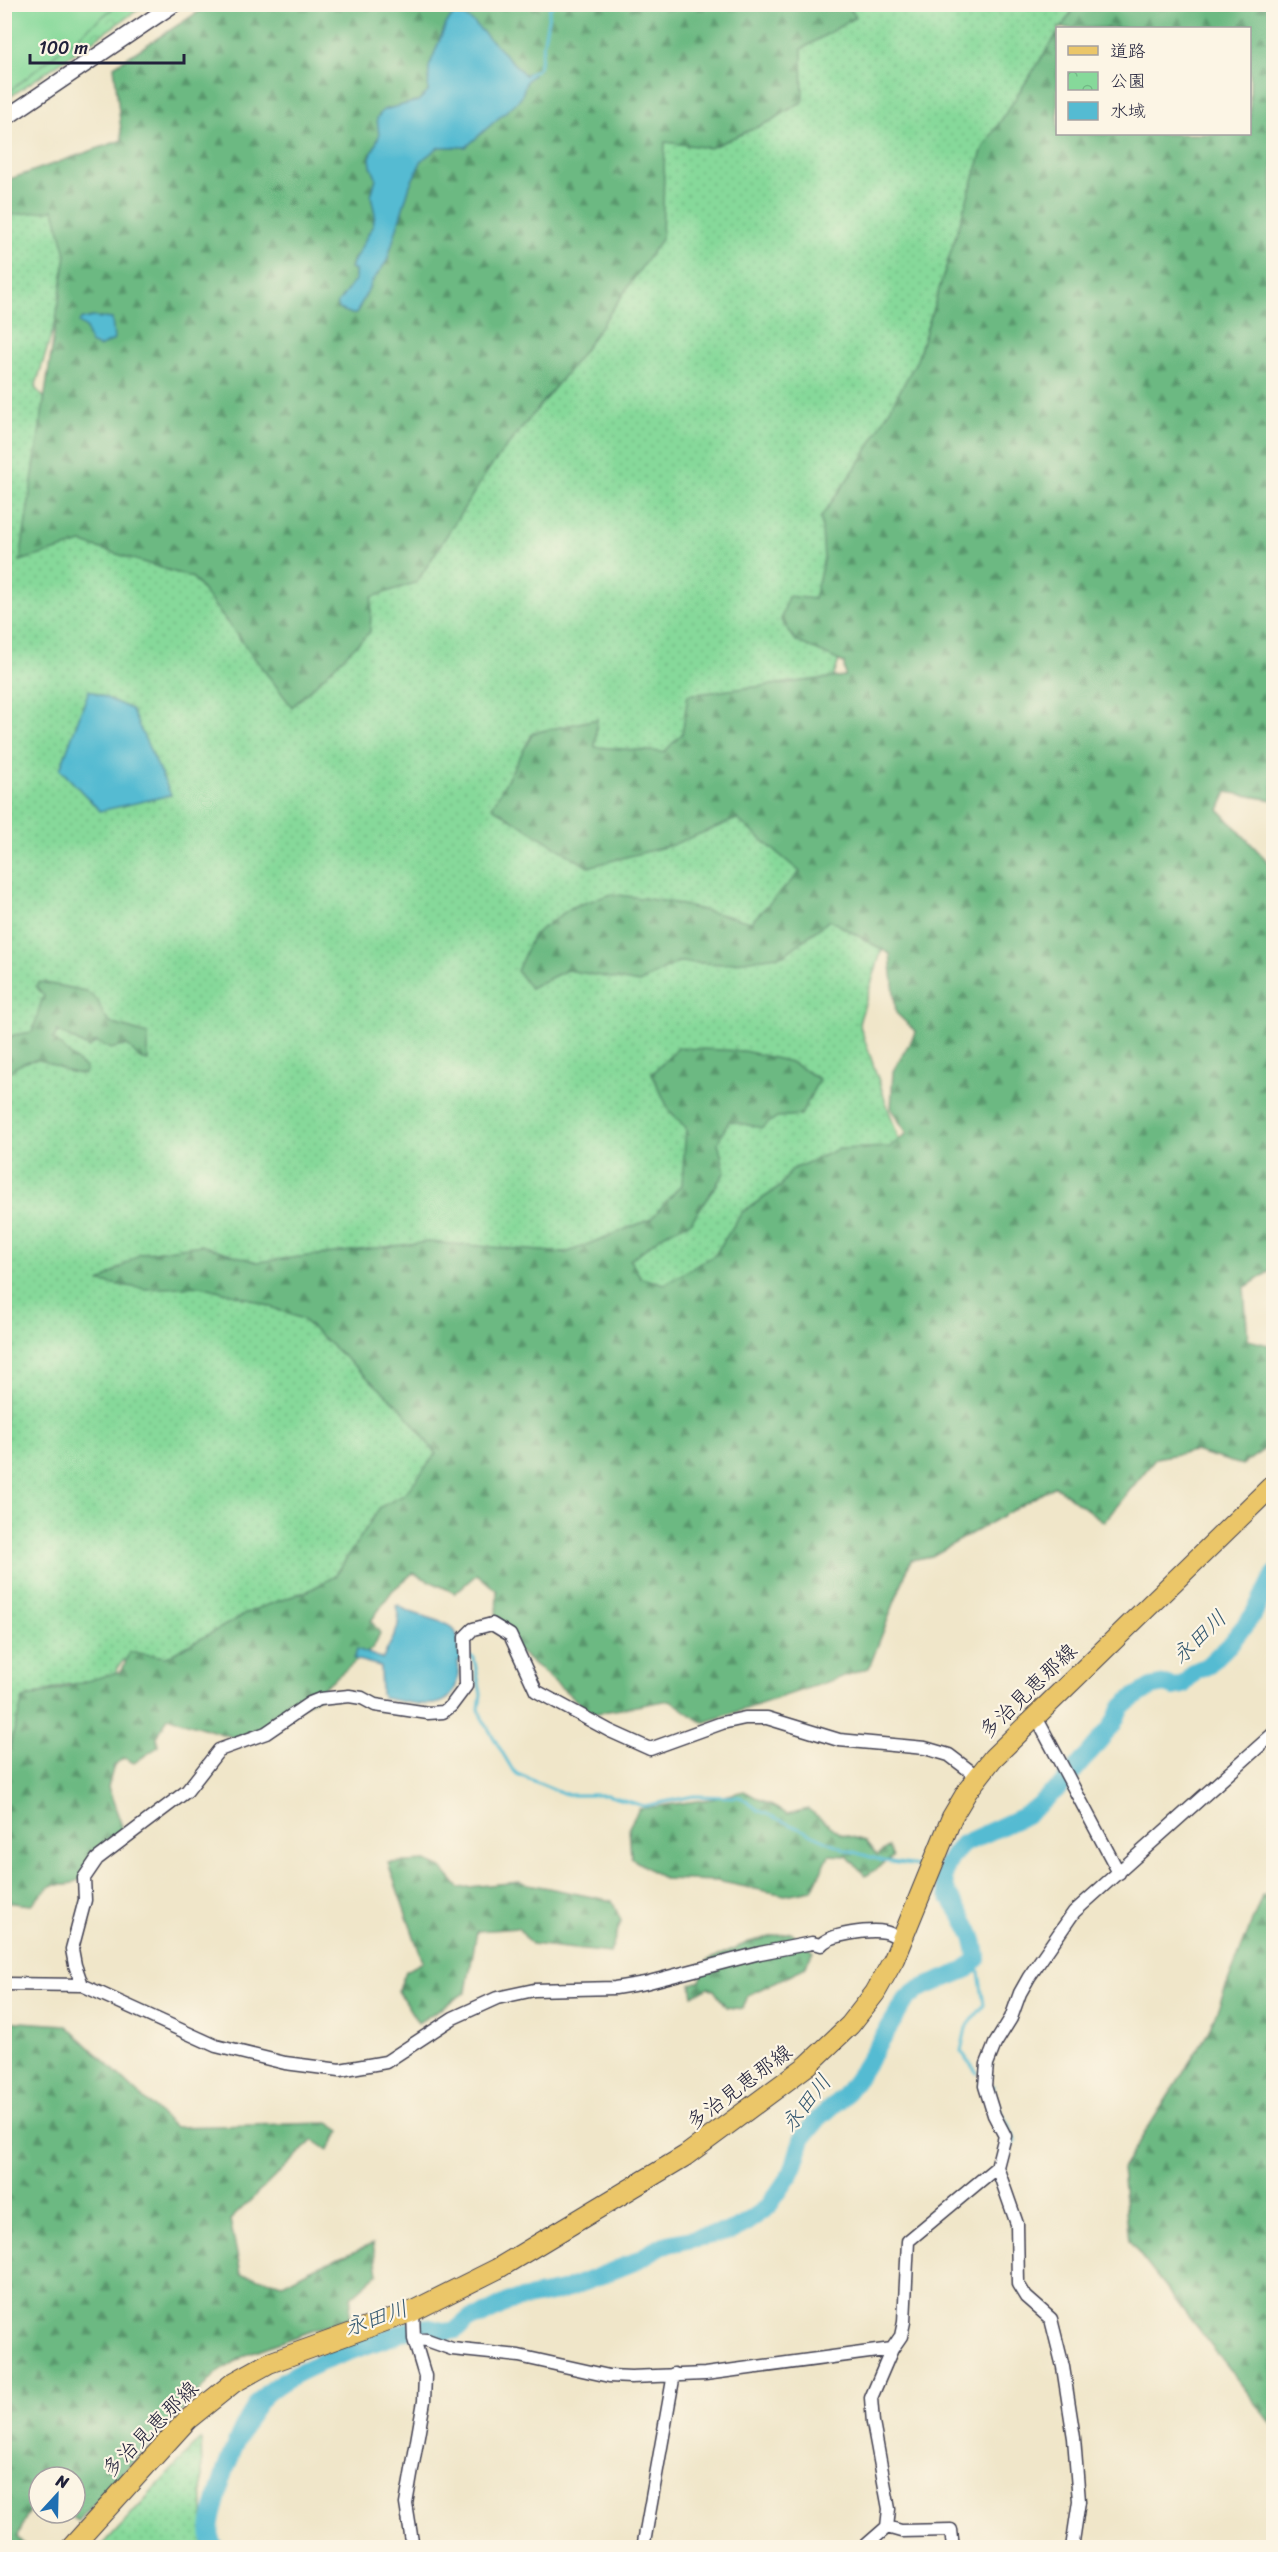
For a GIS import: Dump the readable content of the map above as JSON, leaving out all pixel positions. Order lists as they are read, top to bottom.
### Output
{
  "streets": {
    "main road": ["多治見恵那線"]
  },
  "water": ["永田川"],
  "legend": ["道路", "公園", "水域"],
  "scale_bar": "100 m",
  "north": "top"
}
